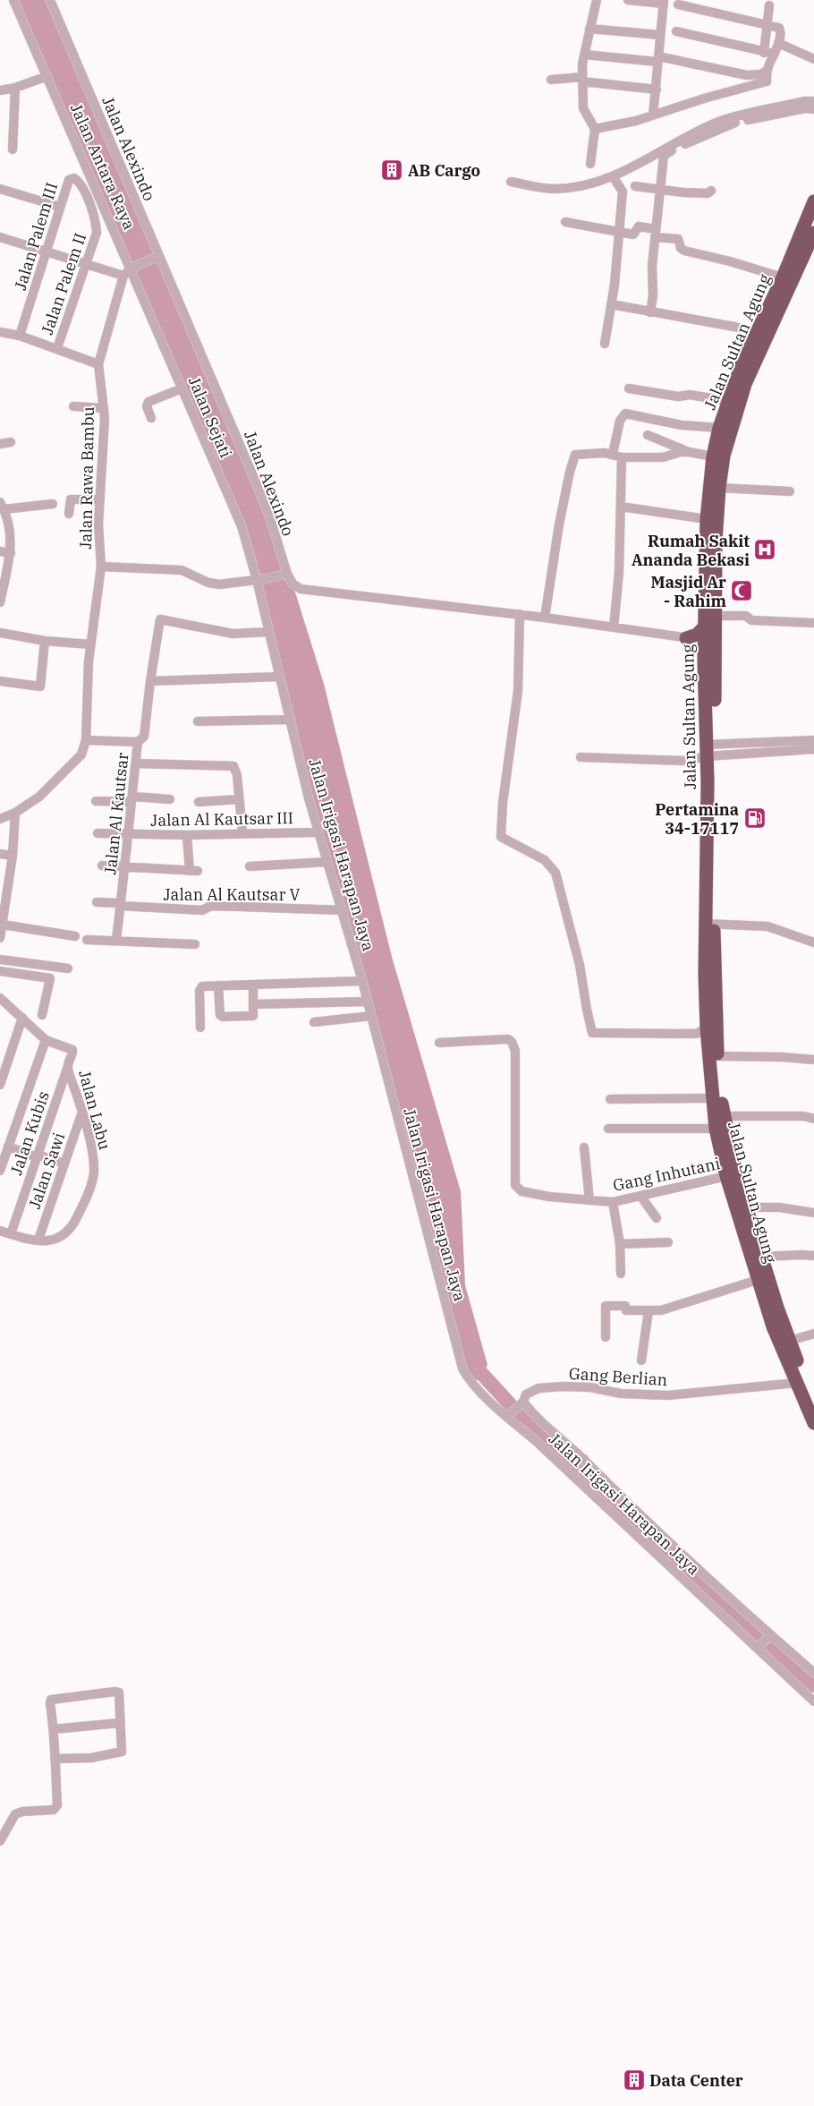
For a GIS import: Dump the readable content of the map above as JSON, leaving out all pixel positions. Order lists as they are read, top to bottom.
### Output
{
  "streets": {
    "highway": ["Jalan Sultan Agung"],
    "street": [
      "Jalan Alexindo",
      "Jalan Antara Raya",
      "Jalan Palem III",
      "Jalan Palem II",
      "Jalan Sejati",
      "Jalan Rawa Bambu",
      "Jalan Al Kautsar",
      "Jalan Al Kautsar III",
      "Jalan Irigasi Harapan Jaya",
      "Jalan Al Kautsar V",
      "Jalan Labu",
      "Jalan Kubis",
      "Jalan Sawi",
      "Gang Inhutani",
      "Gang Berlian"
    ]
  },
  "crossings": [
    ["Jalan Antara Raya", "Jalan Sejati"],
    ["Jalan Palem III", "Jalan Palem II"],
    ["Jalan Sultan Agung", "Gang Inhutani"],
    ["Jalan Sultan Agung", "Gang Berlian"],
    ["Jalan Sejati", "Jalan Irigasi Harapan Jaya"],
    ["Jalan Al Kautsar", "Jalan Al Kautsar III"],
    ["Jalan Al Kautsar", "Jalan Al Kautsar V"],
    ["Jalan Al Kautsar III", "Jalan Irigasi Harapan Jaya"],
    ["Jalan Irigasi Harapan Jaya", "Jalan Al Kautsar V"],
    ["Jalan Labu", "Jalan Kubis"],
    ["Jalan Labu", "Jalan Sawi"]
  ],
  "places": {
    "building": ["AB Cargo", "Data Center"],
    "hospital": ["Rumah Sakit Ananda Bekasi"],
    "mosque": ["Masjid Ar - Rahim"],
    "fuel station": ["Pertamina 34-17117"]
  }
}
